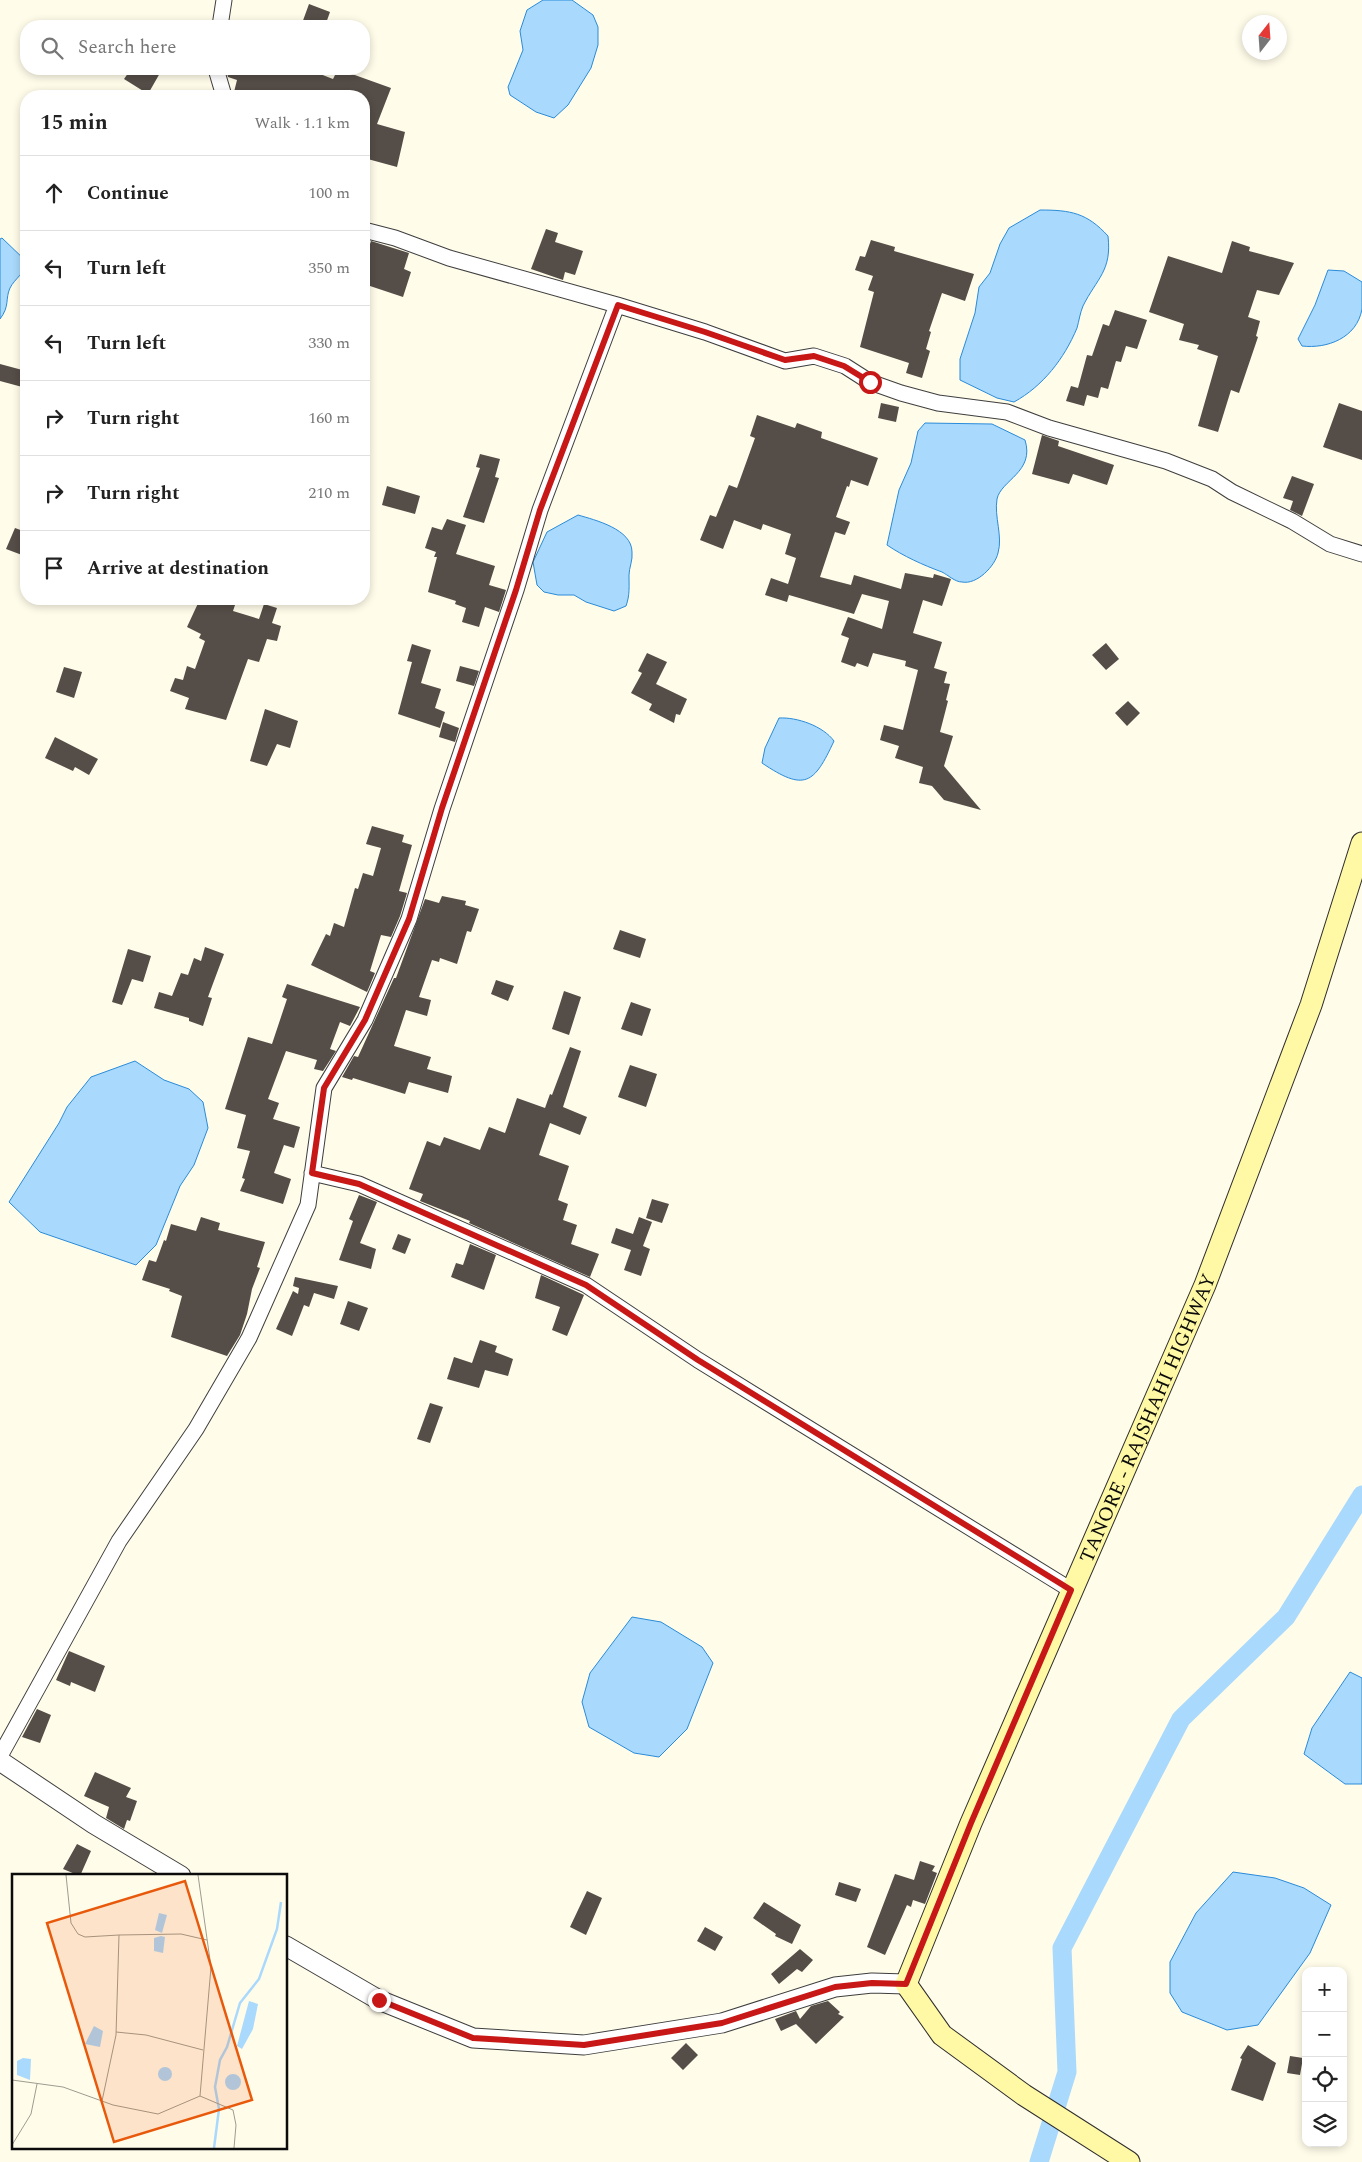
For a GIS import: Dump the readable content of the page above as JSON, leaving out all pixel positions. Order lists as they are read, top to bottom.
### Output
{
  "streets": {
    "main road": ["TANORE - RAJSHAHI HIGHWAY"]
  },
  "north": "top",
  "page": {
    "search": "Search here",
    "heading": ["15 min", "Walk · 1.1 km"],
    "list": [
      ["Continue", "100 m"],
      ["Turn left", "350 m"],
      ["Turn left", "330 m"],
      ["Turn right", "160 m"],
      ["Turn right", "210 m"],
      "Arrive at destination"
    ],
    "map_buttons": ["+", "−"]
  }
}
